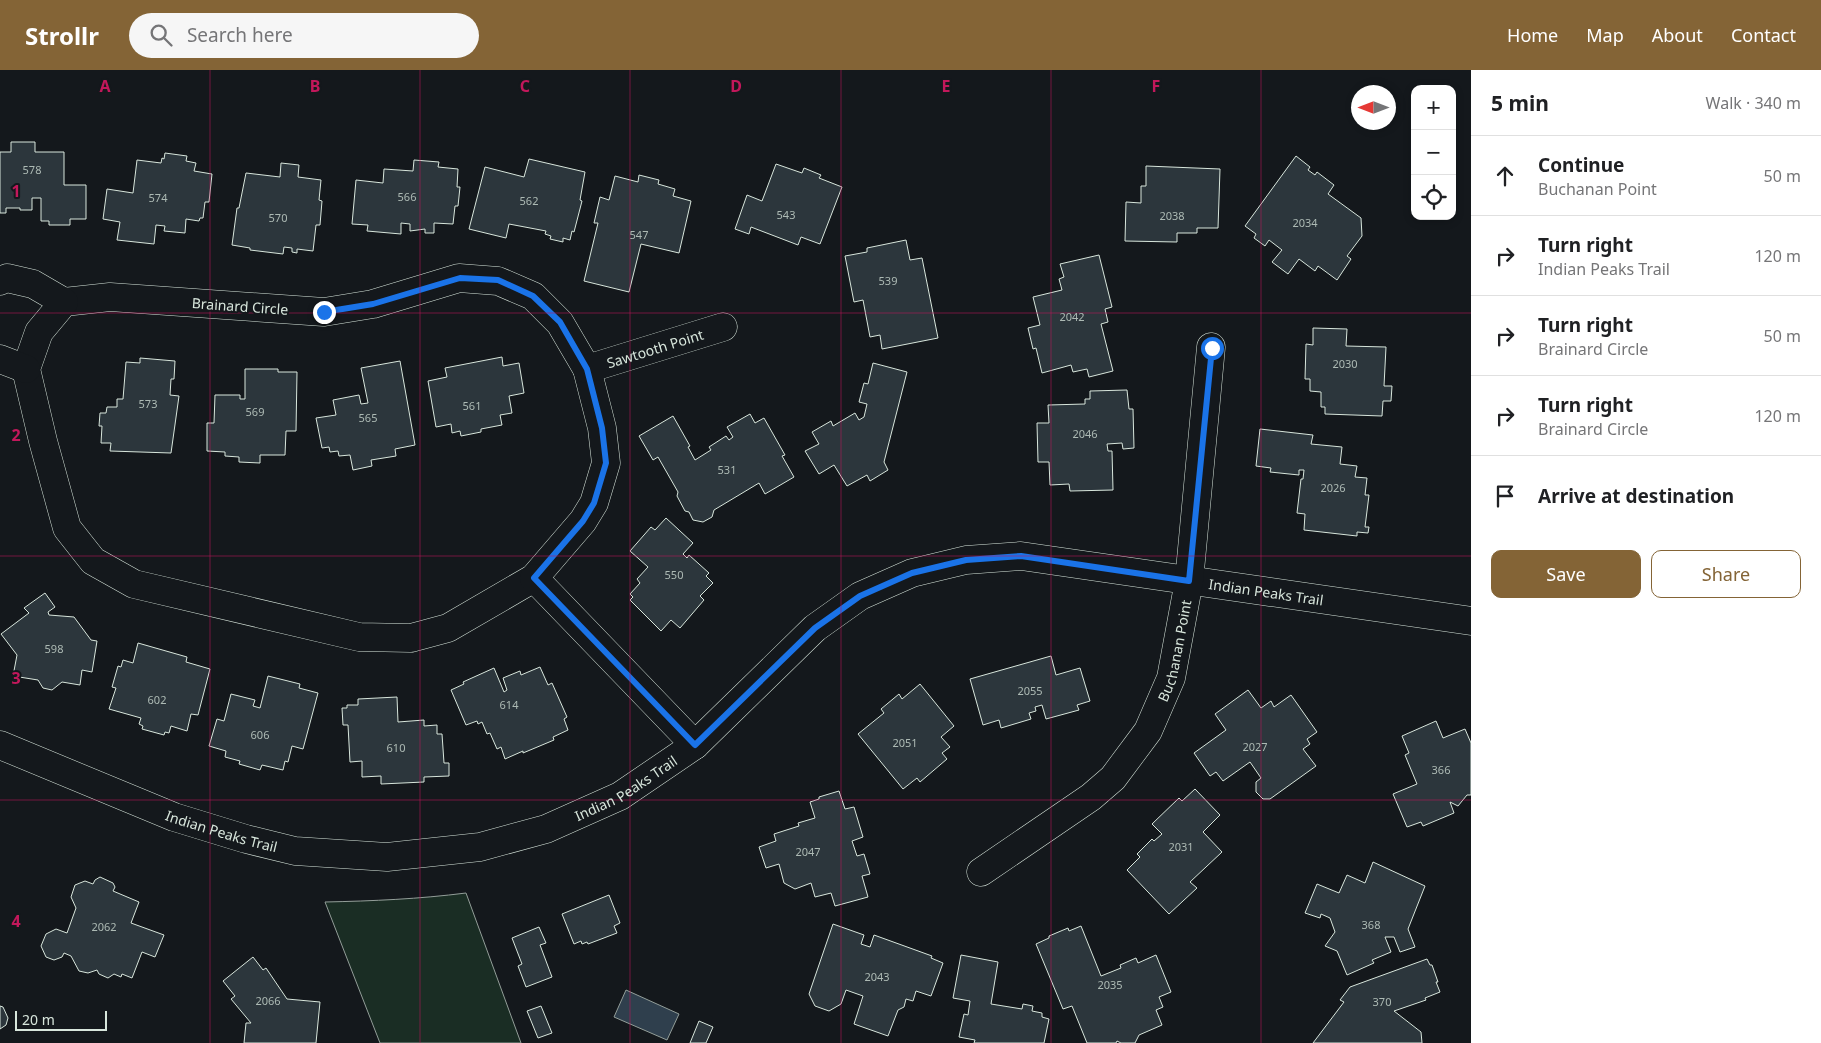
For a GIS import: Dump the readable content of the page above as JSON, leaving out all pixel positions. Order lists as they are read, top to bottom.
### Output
{
  "streets": {
    "street": [
      "Brainard Circle",
      "Sawtooth Point",
      "Indian Peaks Trail",
      "Buchanan Point"
    ]
  },
  "crossings": [
    ["Brainard Circle", "Sawtooth Point"],
    ["Indian Peaks Trail", "Buchanan Point"]
  ],
  "house_numbers": [
    "578",
    "566",
    "574",
    "562",
    "543",
    "2038",
    "570",
    "2034",
    "547",
    "539",
    "2042",
    "2030",
    "573",
    "561",
    "569",
    "565",
    "2046",
    "531",
    "2026",
    "550",
    "598",
    "2055",
    "602",
    "614",
    "606",
    "2051",
    "2027",
    "610",
    "366",
    "2031",
    "2047",
    "368",
    "2062",
    "2043",
    "2035",
    "2066",
    "370"
  ],
  "scale_bar": "20 m",
  "north": "left",
  "page": {
    "header": "Strollr",
    "search": "Search here",
    "nav": [
      "Home",
      "Map",
      "About",
      "Contact"
    ],
    "heading": ["5 min", "Walk · 340 m"],
    "map_buttons": ["+", "−"],
    "list": [
      ["Continue", "Buchanan Point", "50 m"],
      ["Turn right", "Indian Peaks Trail", "120 m"],
      ["Turn right", "Brainard Circle", "50 m"],
      ["Turn right", "Brainard Circle", "120 m"],
      "Arrive at destination"
    ],
    "buttons": ["Save", "Share"],
    "scale": "20 m"
  },
  "grid": {
    "columns": [
      "A",
      "B",
      "C",
      "D",
      "E",
      "F"
    ],
    "rows": [
      "1",
      "2",
      "3",
      "4"
    ]
  }
}
